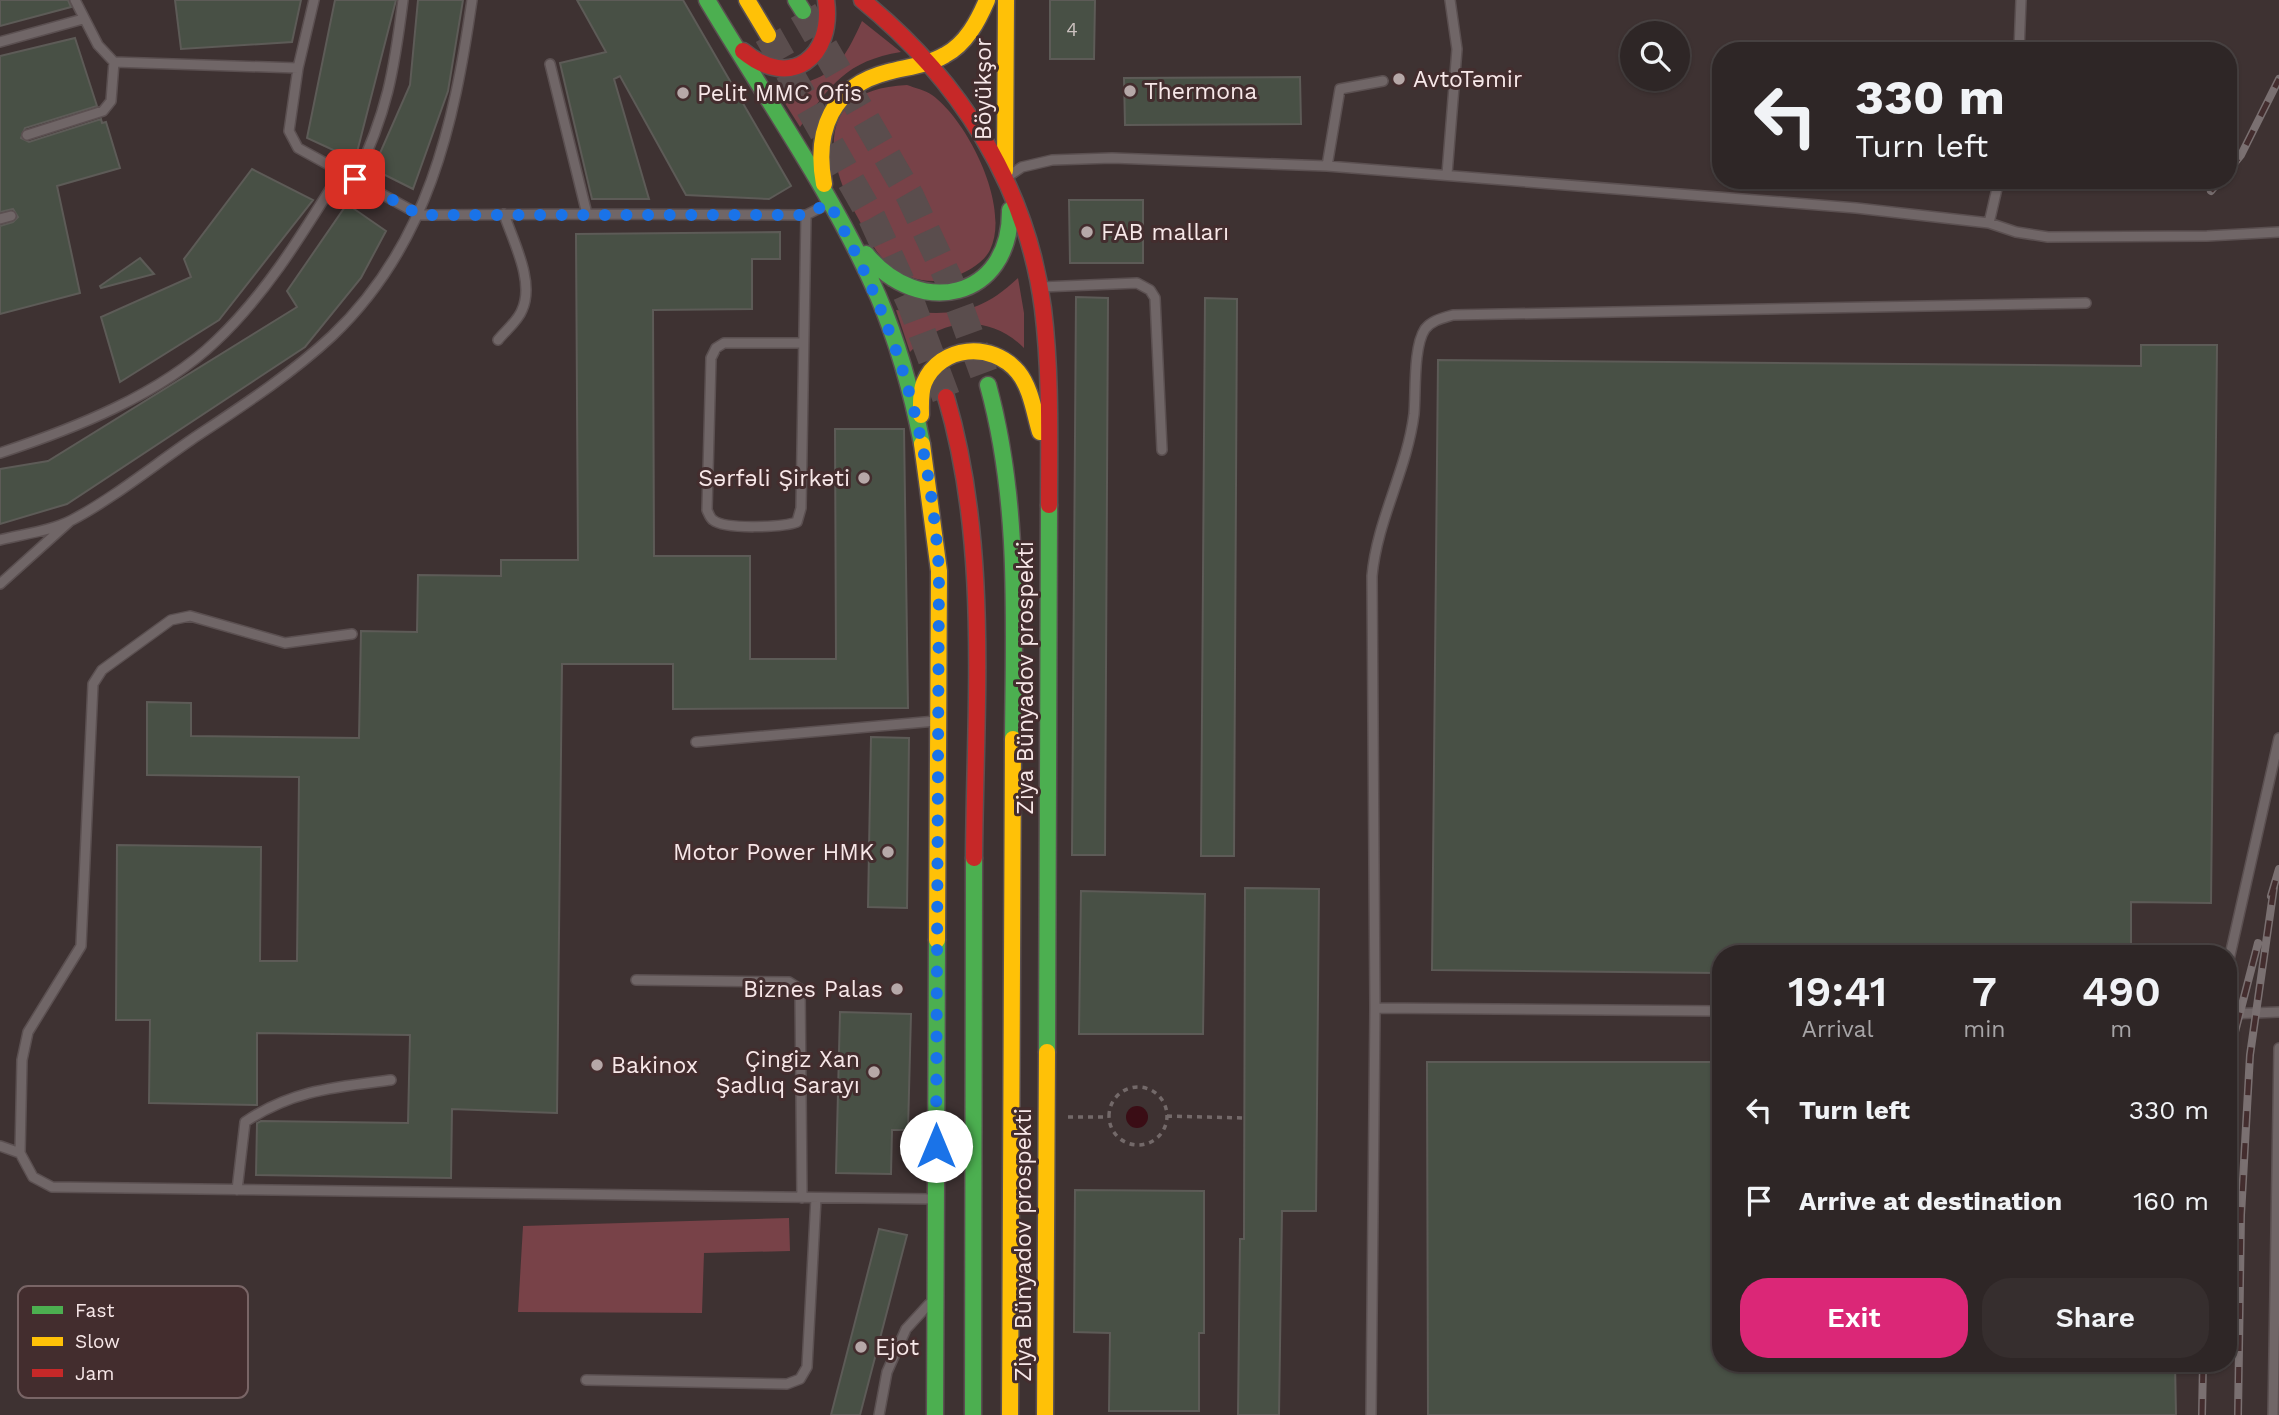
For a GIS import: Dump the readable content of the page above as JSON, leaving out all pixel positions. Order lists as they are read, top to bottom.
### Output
{
  "streets": {
    "main road": ["Böyükşor", "Ziya Bünyadov prospekti"]
  },
  "crossings": [
    ["Böyükşor", "Ziya Bünyadov prospekti"]
  ],
  "places": [
    "AvtoTəmir",
    "Thermona",
    "Pelit MMC Ofis",
    "FAB malları",
    "Sərfəli Şirkəti",
    "Motor Power HMK",
    "Biznes Palas",
    "Bakinox",
    "Çingiz Xan Şadlıq Sarayı",
    "Ejot"
  ],
  "house_numbers": ["4"],
  "legend": ["Fast", "Slow", "Jam"],
  "page": {
    "turn": ["330 m", "Turn left"],
    "eta": [
      "19:41",
      "Arrival",
      "7",
      "min",
      "490",
      "m"
    ],
    "list": [
      {
        "name": "Turn left",
        "value": "330 m"
      },
      {
        "name": "Arrive at destination",
        "value": "160 m"
      }
    ],
    "buttons": ["Exit", "Share"]
  }
}
